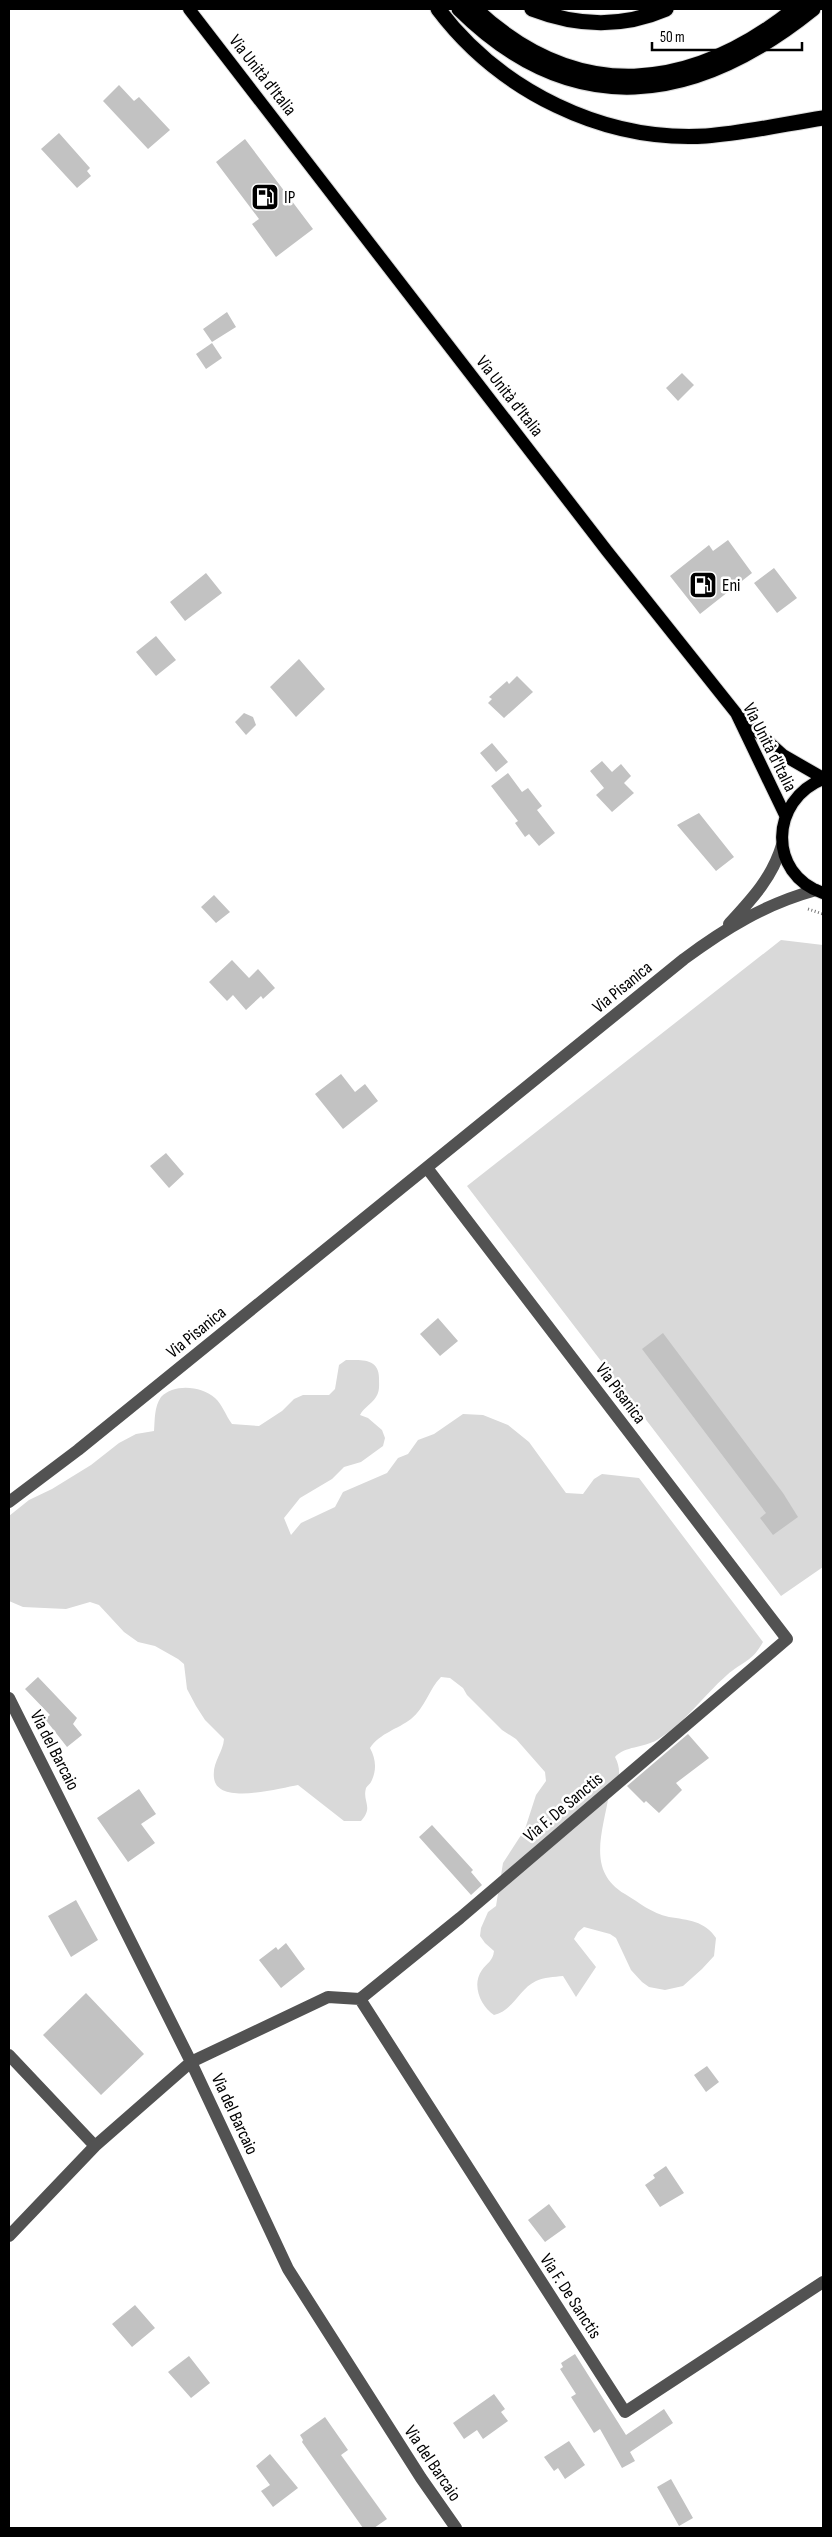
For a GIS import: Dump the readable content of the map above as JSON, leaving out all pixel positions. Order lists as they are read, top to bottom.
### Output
{
  "streets": {
    "main road": ["Via Unità d'Italia"],
    "street": ["Via Pisanica", "Via del Barcaio", "Via F. De Sanctis"]
  },
  "crossings": [
    ["Via Pisanica", "Via F. De Sanctis"]
  ],
  "places": {
    "fuel station": ["IP", "Eni"]
  },
  "scale_bar": "50 m"
}
